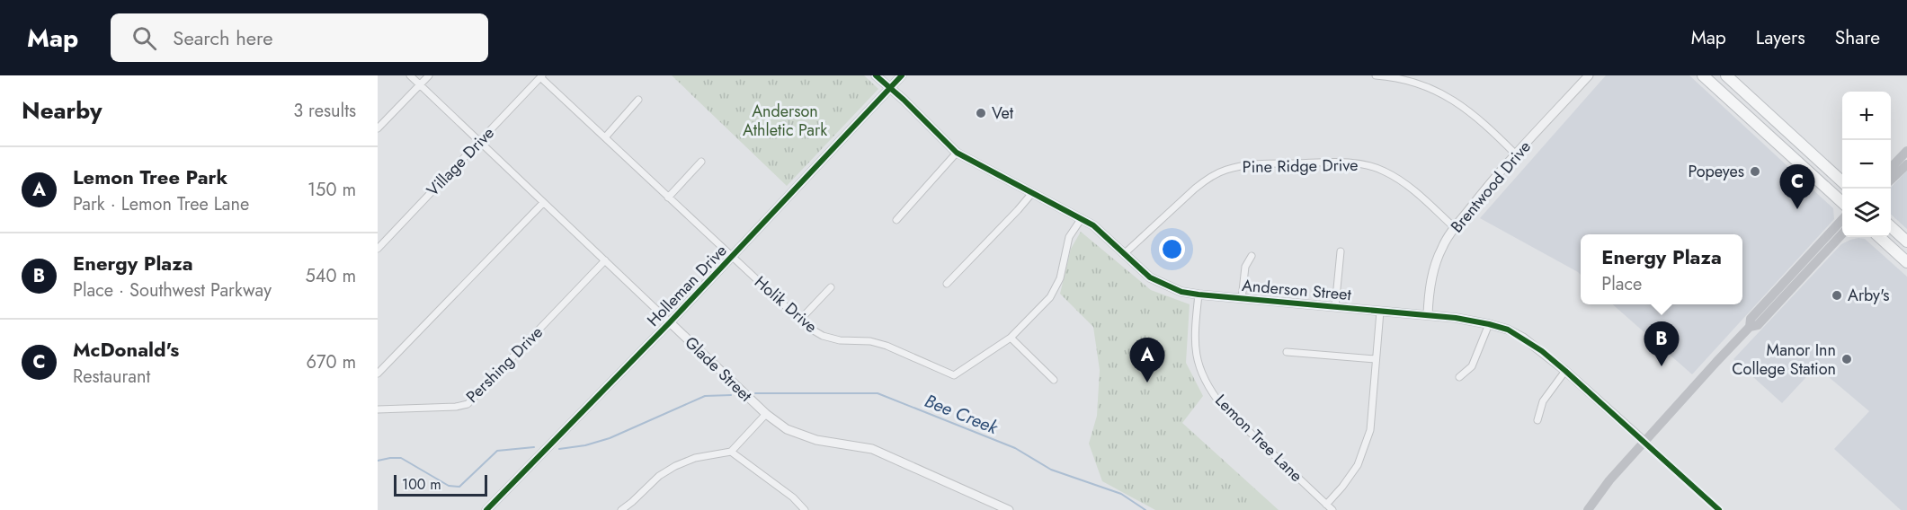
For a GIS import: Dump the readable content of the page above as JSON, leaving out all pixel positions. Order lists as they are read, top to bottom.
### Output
{
  "streets": {
    "street": [
      "Village Drive",
      "Pine Ridge Drive",
      "Brentwood Drive",
      "Holleman Drive",
      "Anderson Street",
      "Holik Drive",
      "Pershing Drive",
      "Glade Street",
      "Lemon Tree Lane"
    ]
  },
  "crossings": [
    ["Village Drive", "Holik Drive"],
    ["Village Drive", "Glade Street"],
    ["Pine Ridge Drive", "Brentwood Drive"],
    ["Pine Ridge Drive", "Anderson Street"],
    ["Brentwood Drive", "Anderson Street"],
    ["Holleman Drive", "Anderson Street"],
    ["Holleman Drive", "Holik Drive"],
    ["Holleman Drive", "Glade Street"],
    ["Anderson Street", "Holik Drive"],
    ["Anderson Street", "Lemon Tree Lane"],
    ["Pershing Drive", "Glade Street"]
  ],
  "water": ["Bee Creek"],
  "parks": ["Anderson Athletic Park"],
  "places": [
    "Vet",
    "Popeyes",
    "Arby's",
    "Manor Inn College Station"
  ],
  "scale_bar": "100 m",
  "page": {
    "header": "Map",
    "search": "Search here",
    "nav": ["Map", "Layers", "Share"],
    "heading": ["Nearby", "3 results"],
    "map_buttons": ["+", "−"],
    "list": [
      {
        "mark": "A",
        "name": "Lemon Tree Park",
        "note": "Park · Lemon Tree Lane",
        "value": "150 m"
      },
      {
        "mark": "B",
        "name": "Energy Plaza",
        "note": "Place · Southwest Parkway",
        "value": "540 m"
      },
      {
        "mark": "C",
        "name": "McDonald's",
        "note": "Restaurant",
        "value": "670 m"
      }
    ],
    "pins": ["C", "B", "A"],
    "popup": ["Energy Plaza", "Place"],
    "scale": "100 m"
  }
}
